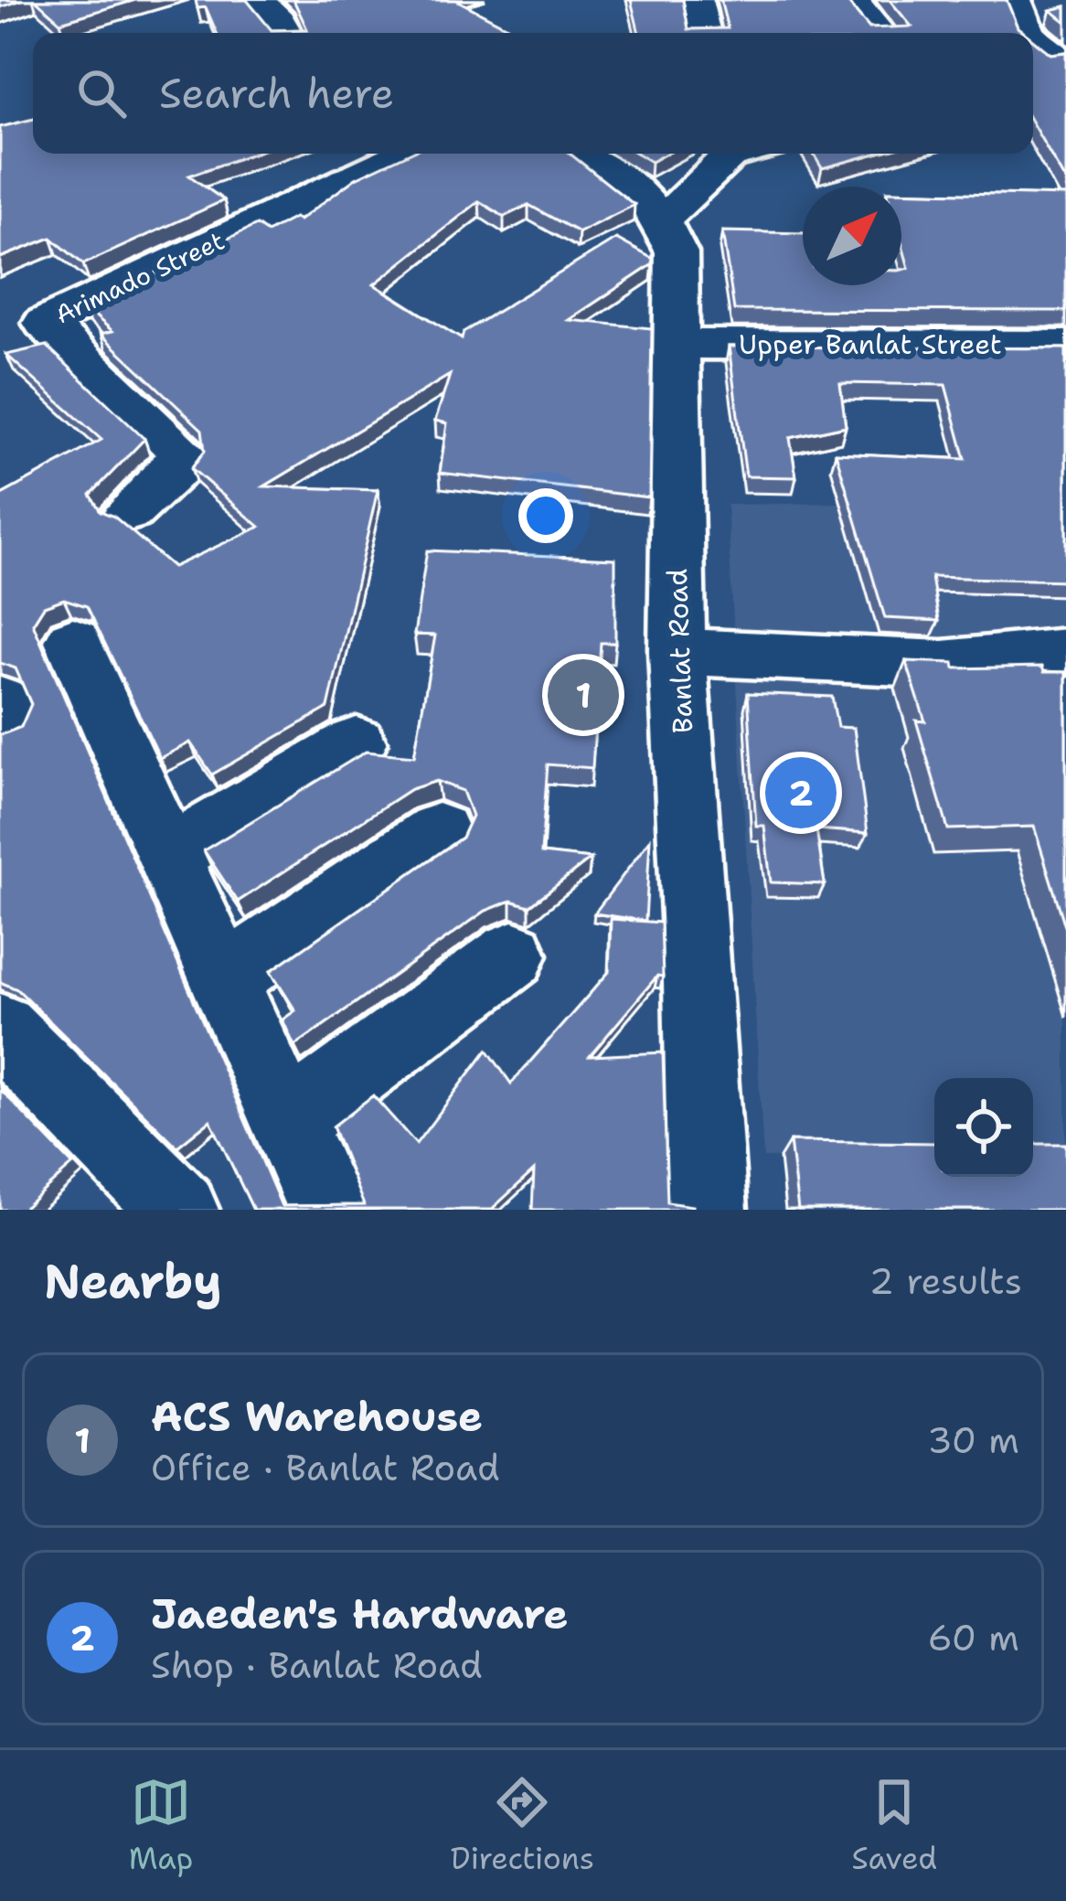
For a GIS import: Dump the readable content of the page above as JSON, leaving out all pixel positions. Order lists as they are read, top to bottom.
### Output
{
  "streets": {
    "street": ["Arimado Street", "Upper Banlat Street", "Banlat Road"]
  },
  "crossings": [
    ["Upper Banlat Street", "Banlat Road"]
  ],
  "north": "top right",
  "page": {
    "search": "Search here",
    "pins": ["1", "2"],
    "heading": ["Nearby", "2 results"],
    "list": [
      {
        "mark": "1",
        "name": "ACS Warehouse",
        "note": "Office · Banlat Road",
        "value": "30 m"
      },
      {
        "mark": "2",
        "name": "Jaeden's Hardware",
        "note": "Shop · Banlat Road",
        "value": "60 m"
      }
    ],
    "nav": ["Map", "Directions", "Saved"]
  }
}
